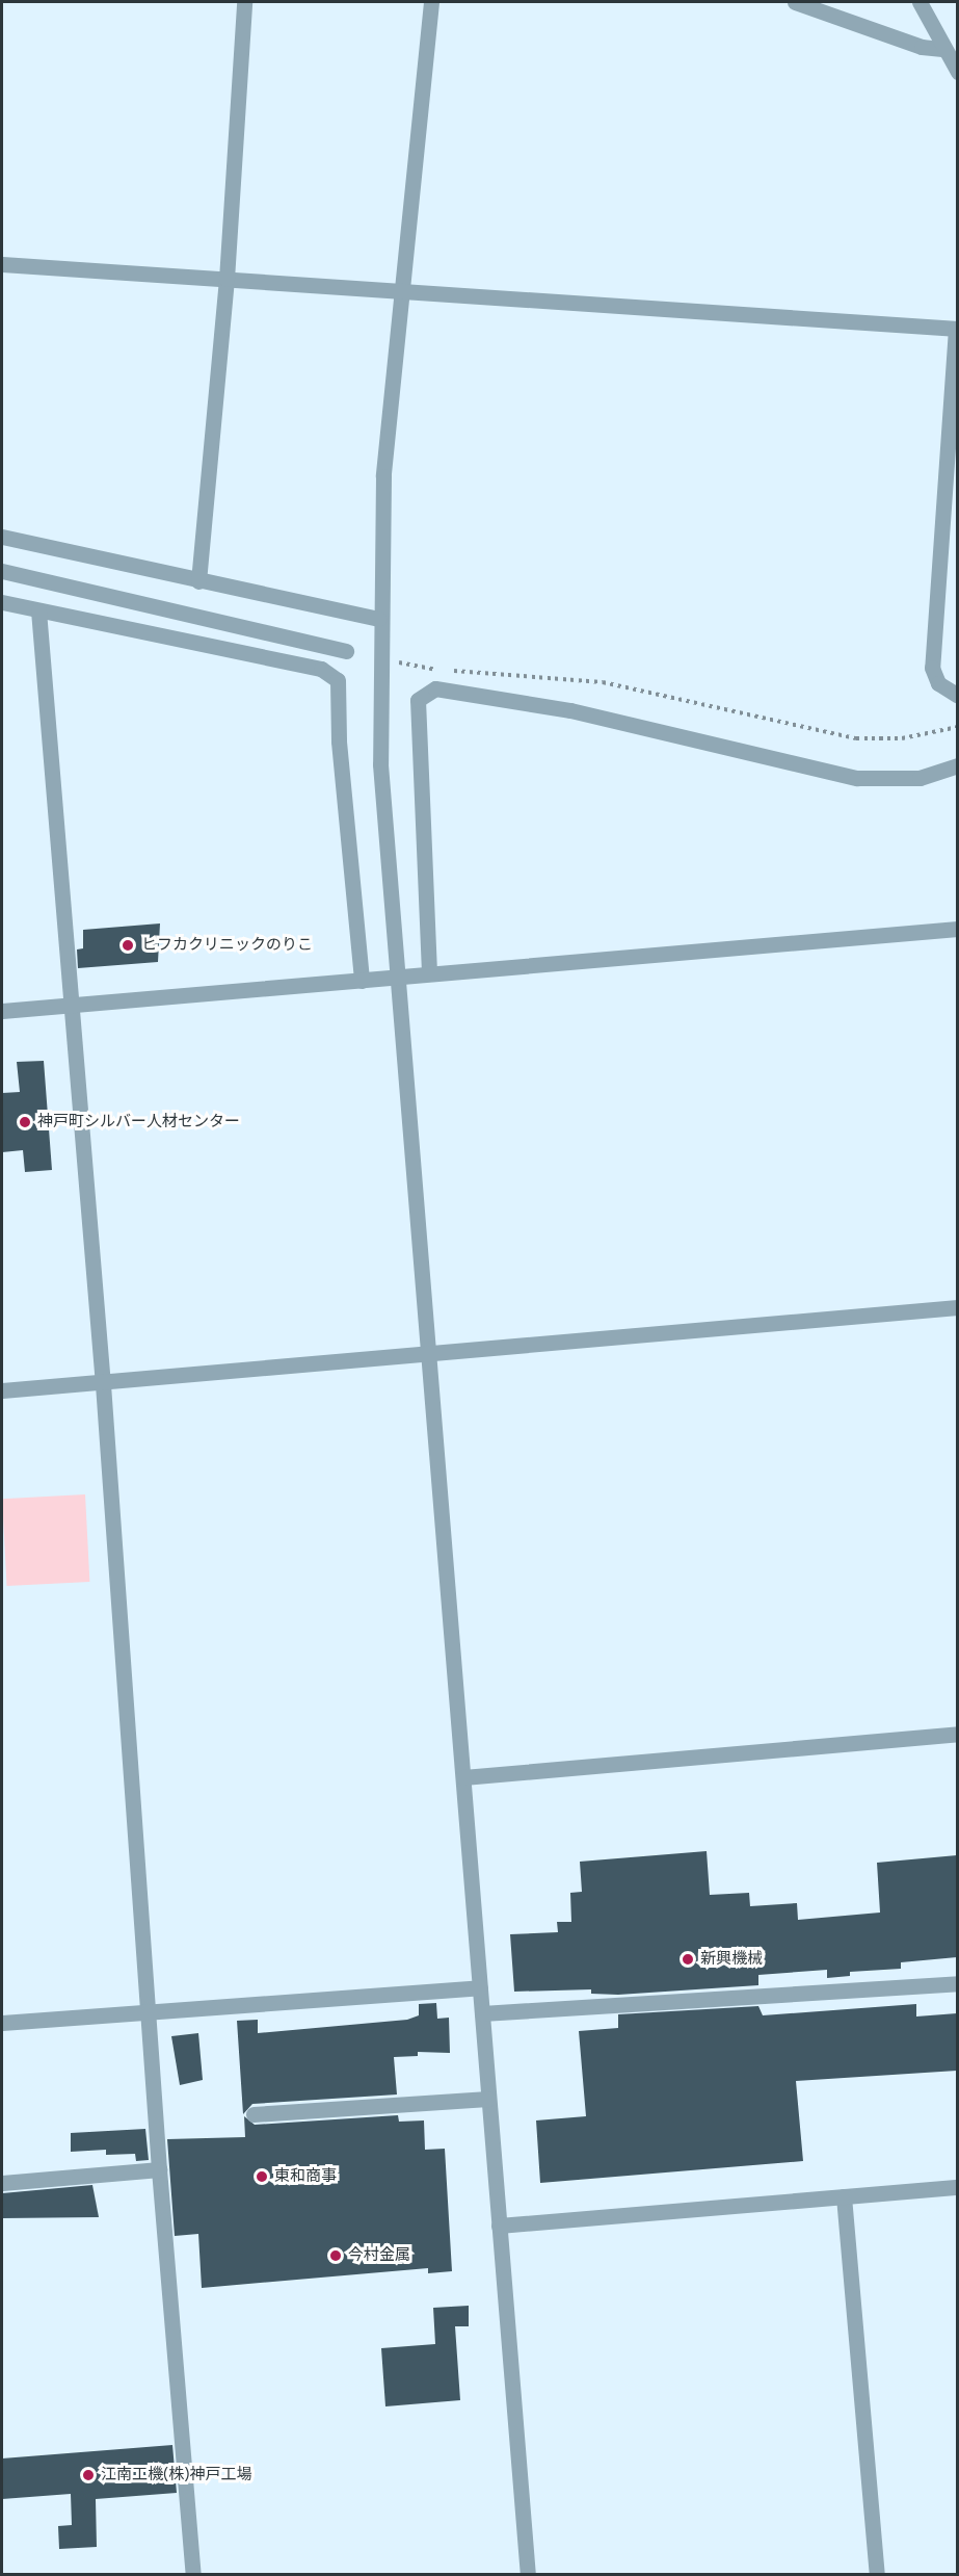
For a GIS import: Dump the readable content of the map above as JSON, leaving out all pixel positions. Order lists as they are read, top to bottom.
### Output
{
  "places": [
    "ヒフカクリニックのりこ",
    "神戸町シルバー人材センター",
    "新興機械",
    "東和商事",
    "今村金属",
    "江南工機(株)神戸工場"
  ]
}
